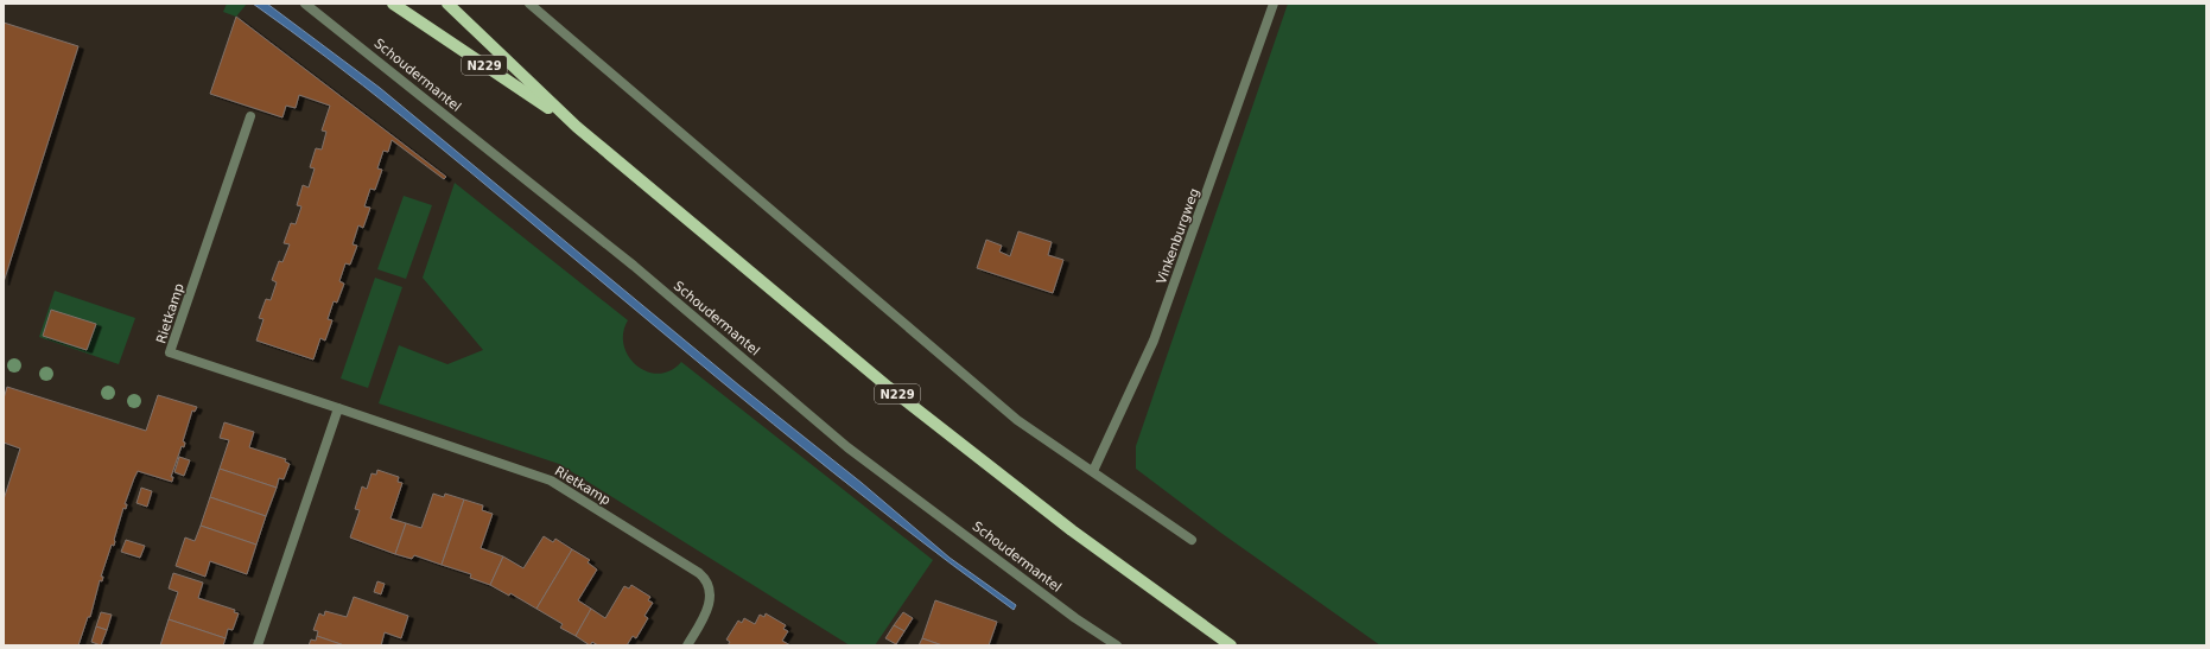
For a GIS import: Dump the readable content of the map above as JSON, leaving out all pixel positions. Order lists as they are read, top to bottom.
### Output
{
  "streets": {
    "main road": ["N229"],
    "street": ["Schoudermantel", "Vinkenburgweg", "Rietkamp"]
  }
}
